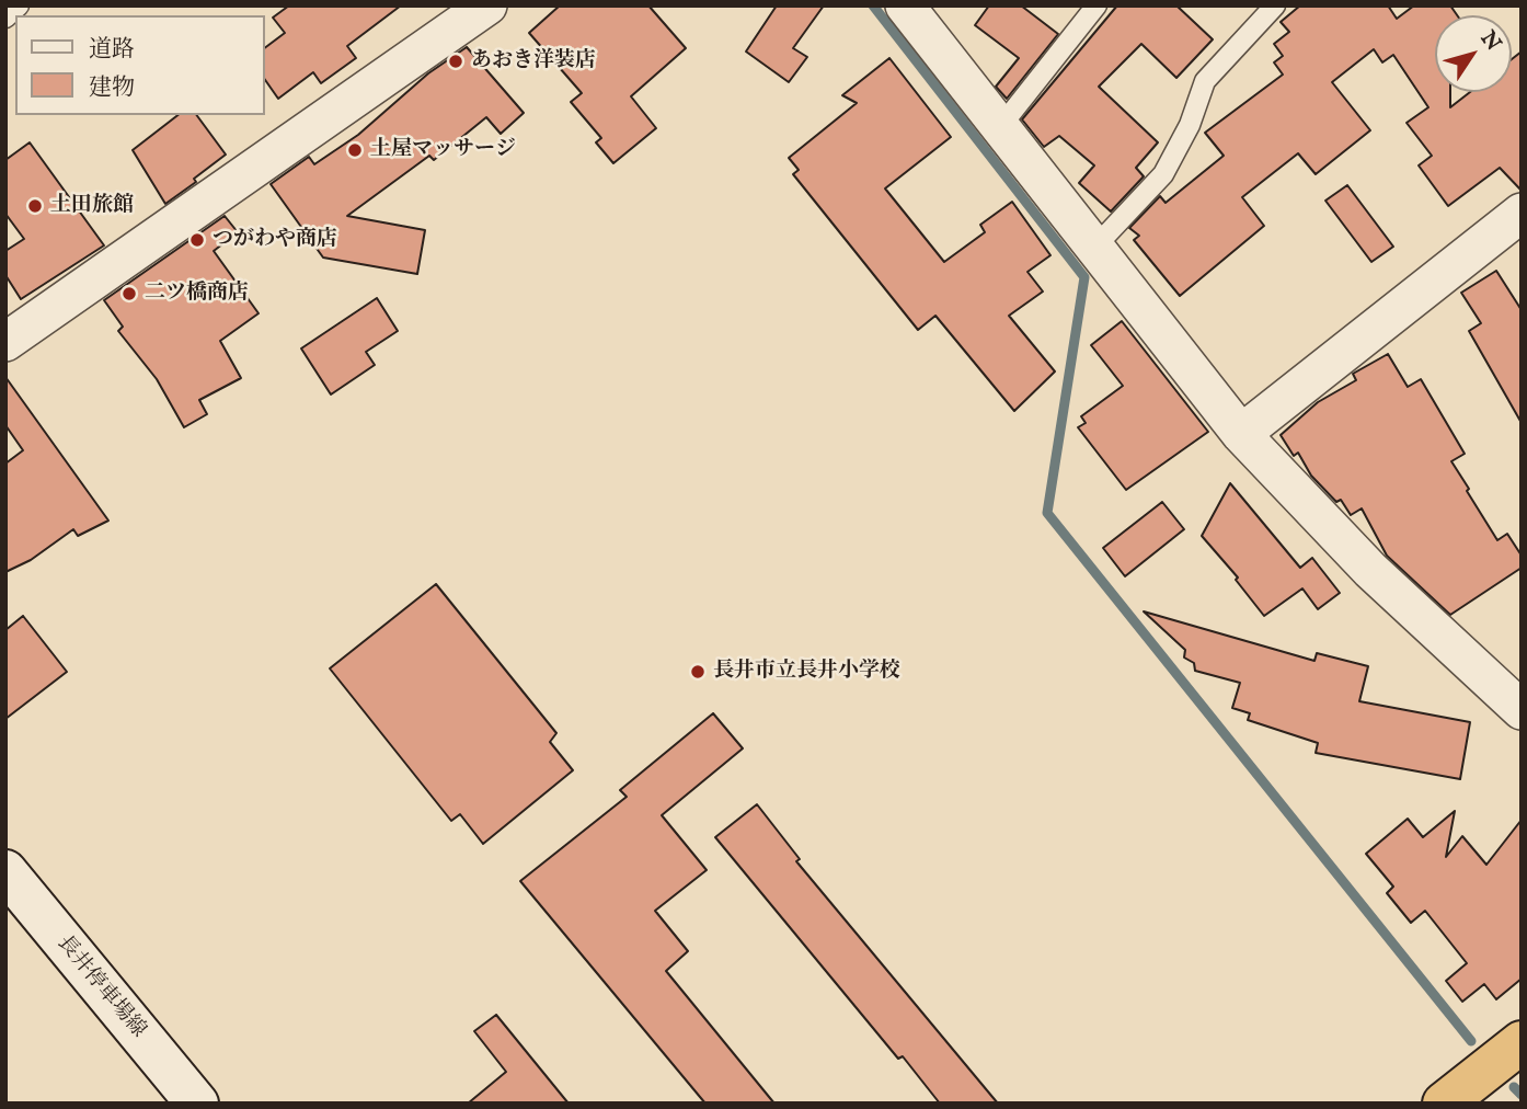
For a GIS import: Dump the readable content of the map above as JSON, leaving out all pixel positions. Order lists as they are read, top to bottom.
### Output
{
  "streets": {
    "main road": ["長井停車場線"]
  },
  "places": [
    "あおき洋装店",
    "土屋マッサージ",
    "土田旅館",
    "つがわや商店",
    "二ツ橋商店",
    "長井市立長井小学校"
  ],
  "legend": ["道路", "建物"],
  "north": "top right"
}
